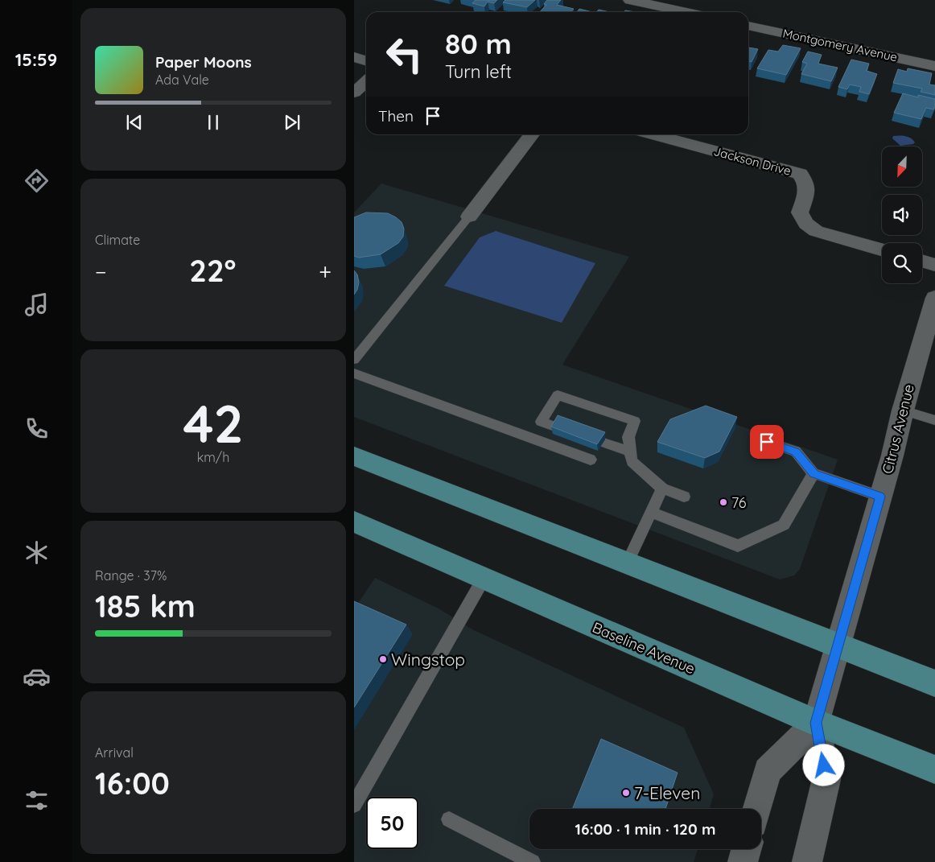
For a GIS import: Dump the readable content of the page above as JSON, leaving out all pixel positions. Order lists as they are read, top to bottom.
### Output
{
  "streets": {
    "main road": ["Baseline Avenue"],
    "street": ["Montgomery Avenue", "Jackson Drive", "Citrus Avenue"]
  },
  "crossings": [
    ["Citrus Avenue", "Baseline Avenue"]
  ],
  "places": ["76", "Wingstop", "7-Eleven"],
  "north": "bottom left",
  "page": {
    "tabs": "15:59",
    "turn": ["80 m", "Turn left"],
    "song": ["Paper Moons", "Ada Vale"],
    "then": "Then",
    "tile": [
      "Climate",
      ["42", "km/h"],
      ["Range · 37%", "185 km"],
      ["Arrival", "16:00"]
    ],
    "heat": ["−", "22°", "+"],
    "limit": "50",
    "trip": "16:00 · 1 min · 120 m"
  }
}
